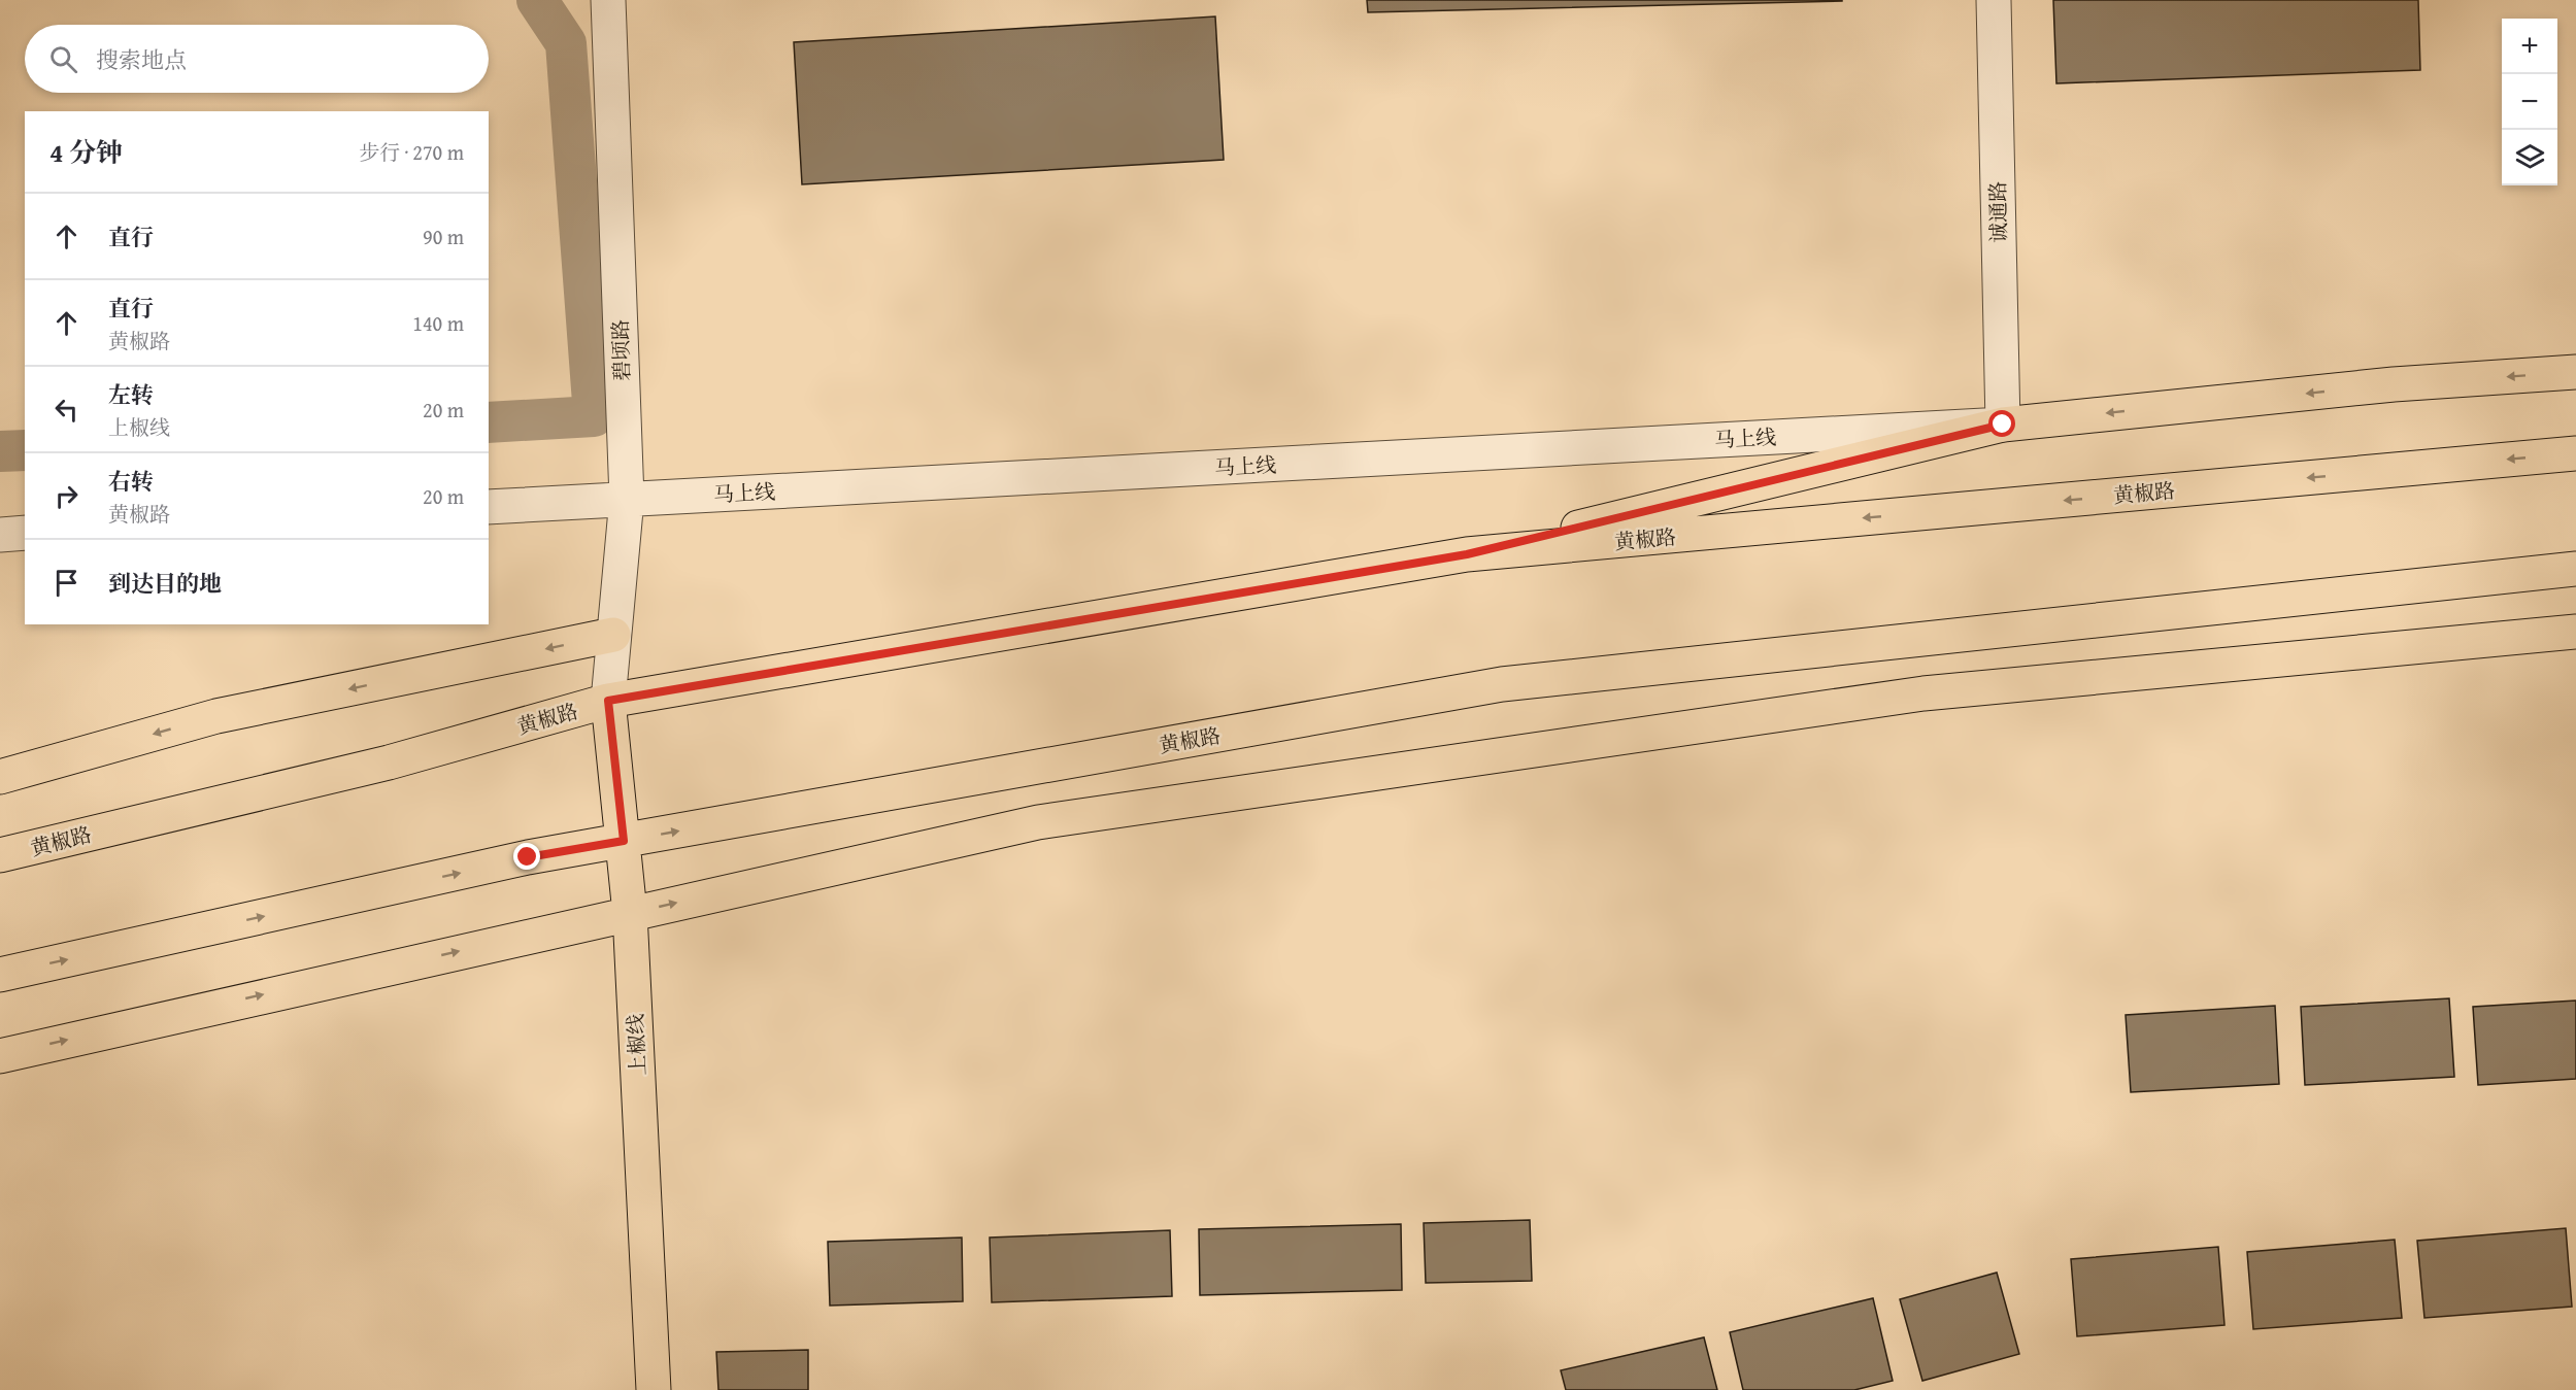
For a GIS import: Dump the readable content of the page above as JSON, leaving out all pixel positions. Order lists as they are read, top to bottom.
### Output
{
  "streets": {
    "main road": ["黄椒路", "上椒线"],
    "street": ["诚通路", "碧顷路", "马上线"]
  },
  "crossings": [
    ["诚通路", "马上线"],
    ["碧顷路", "马上线"],
    ["碧顷路", "黄椒路"],
    ["碧顷路", "上椒线"],
    ["黄椒路", "上椒线"]
  ],
  "page": {
    "map_buttons": ["+", "−"],
    "search": "搜索地点",
    "heading": ["4 分钟", "步行 · 270 m"],
    "list": [
      ["直行", "90 m"],
      ["直行", "黄椒路", "140 m"],
      ["左转", "上椒线", "20 m"],
      ["右转", "黄椒路", "20 m"],
      "到达目的地"
    ]
  }
}
